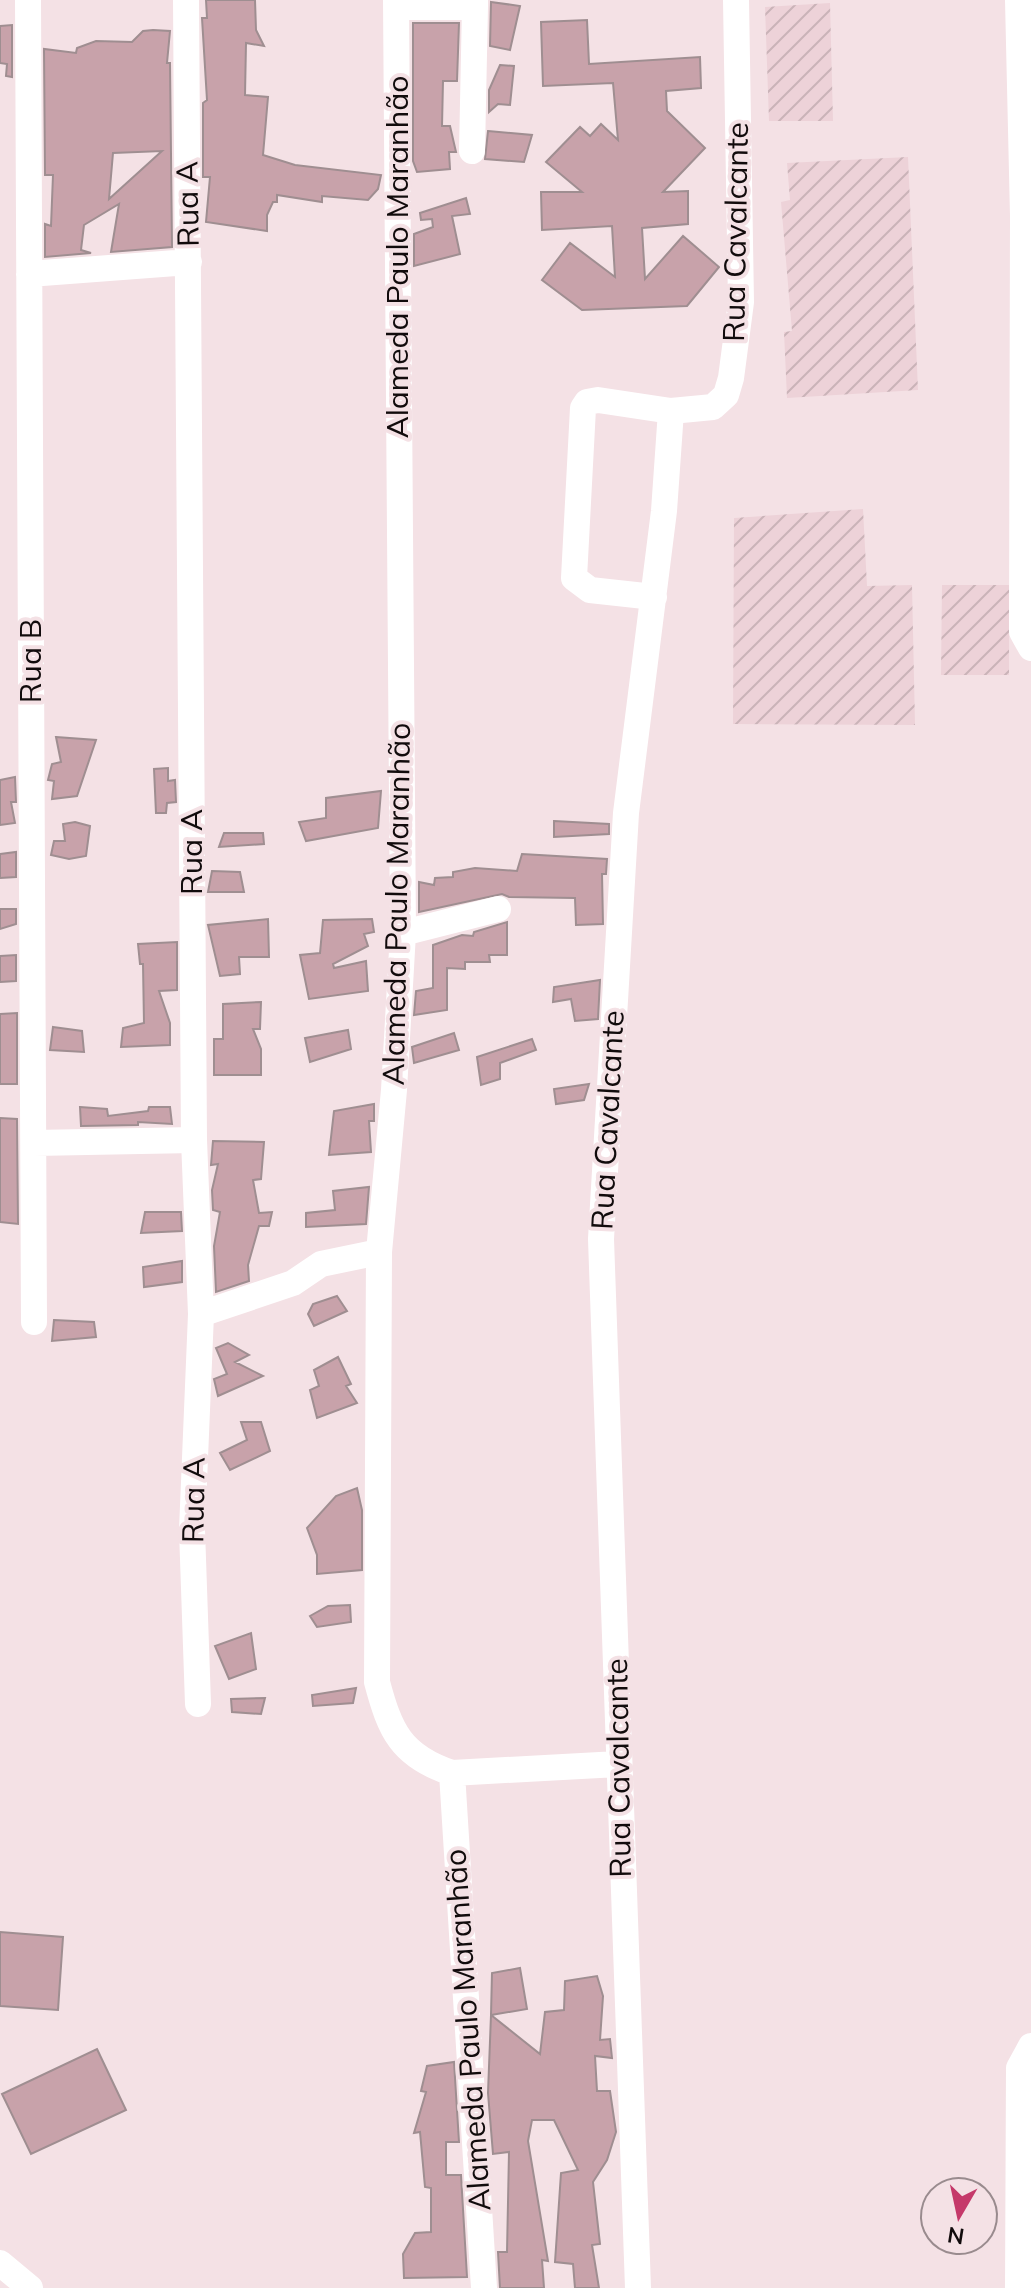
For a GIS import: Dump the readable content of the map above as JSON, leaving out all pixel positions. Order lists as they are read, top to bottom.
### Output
{
  "streets": {
    "street": [
      "Rua A",
      "Rua Cavalcante",
      "Alameda Paulo Maranhão",
      "Rua B"
    ]
  },
  "crossings": [
    ["Rua Cavalcante", "Alameda Paulo Maranhão"]
  ],
  "north": "bottom"
}
